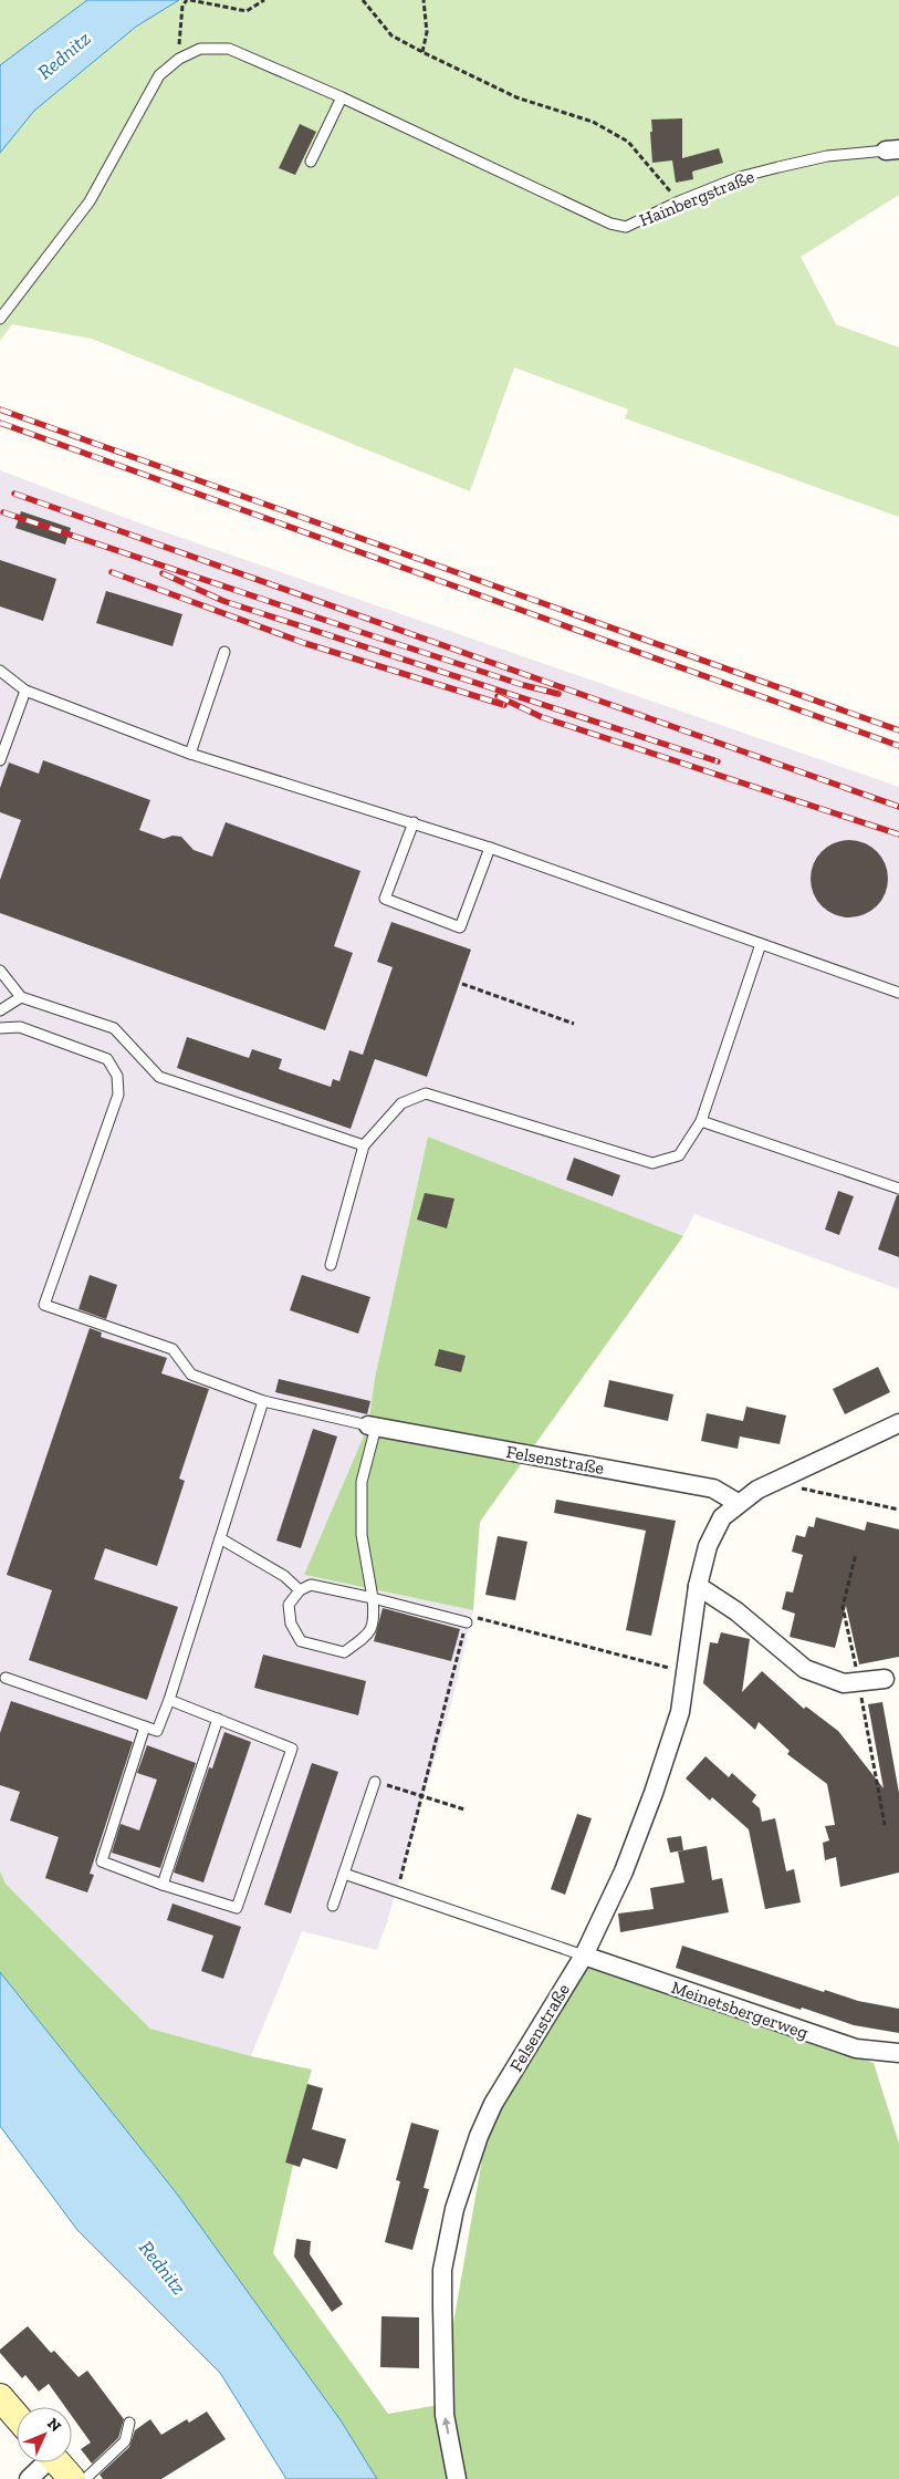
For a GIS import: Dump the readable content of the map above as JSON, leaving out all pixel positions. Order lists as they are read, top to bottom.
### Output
{
  "streets": {
    "street": ["Felsenstraße", "Meinetsbergerweg"],
    "lane": ["Hainbergstraße"]
  },
  "crossings": [
    ["Felsenstraße", "Meinetsbergerweg"]
  ],
  "water": ["Rednitz"],
  "north": "top right"
}
